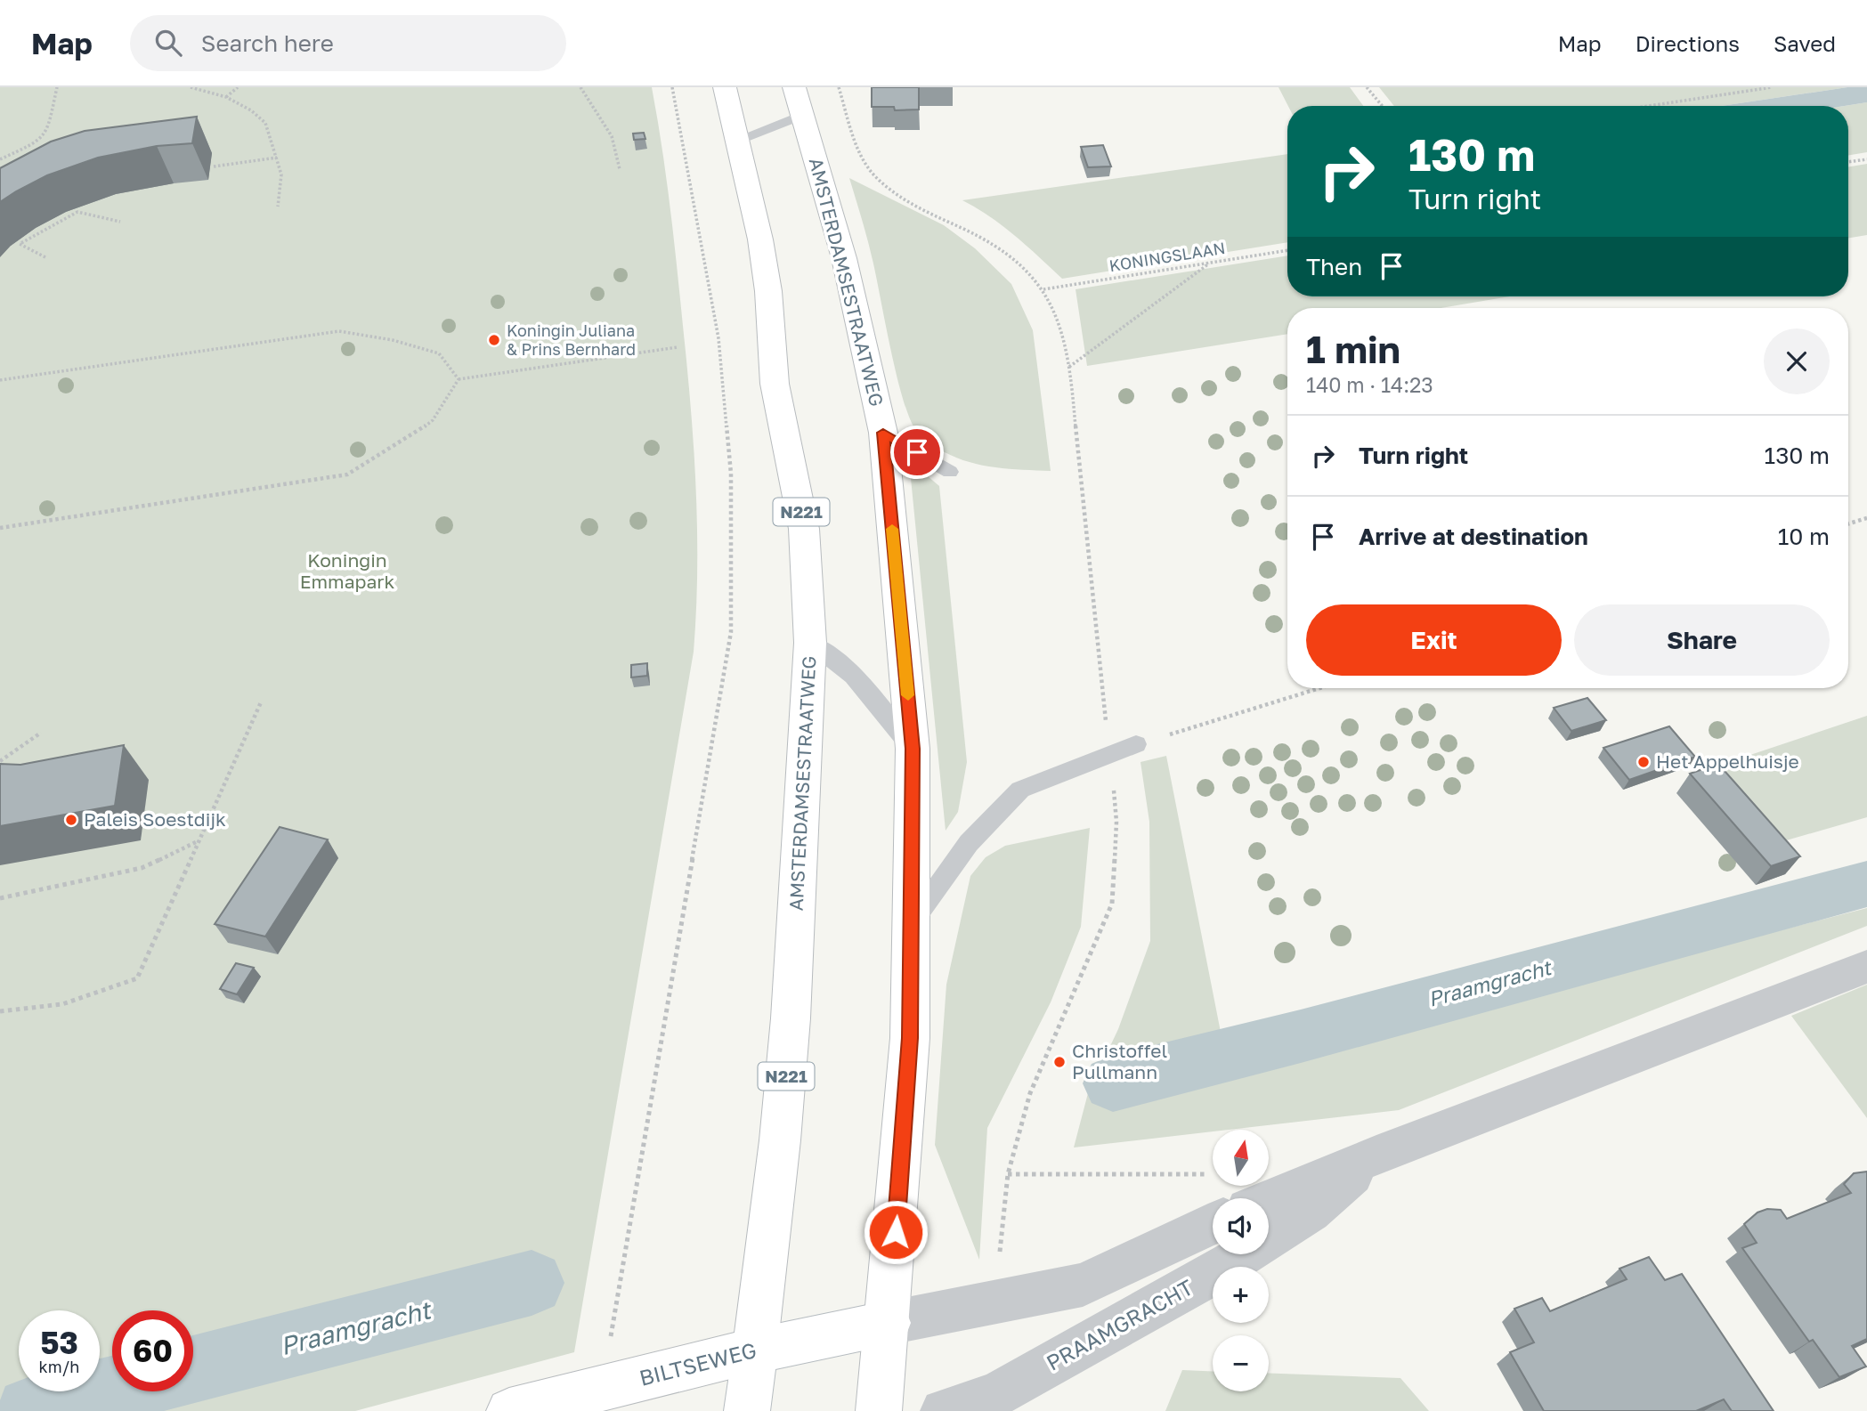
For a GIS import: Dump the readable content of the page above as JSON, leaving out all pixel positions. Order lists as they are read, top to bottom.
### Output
{
  "streets": {
    "main road": ["AMSTERDAMSESTRAATWEG", "N221", "BILTSEWEG"],
    "street": ["PRAAMGRACHT"],
    "path": ["KONINGSLAAN"]
  },
  "crossings": [
    ["AMSTERDAMSESTRAATWEG", "BILTSEWEG"]
  ],
  "water": ["Praamgracht"],
  "parks": ["Koningin Emmapark"],
  "places": [
    "Koningin Juliana & Prins Bernhard",
    "Het Appelhuisje",
    "Paleis Soestdijk",
    "Christoffel Pullmann"
  ],
  "north": "top",
  "page": {
    "header": "Map",
    "search": "Search here",
    "nav": ["Map", "Directions", "Saved"],
    "turn": ["130 m", "Turn right"],
    "then": "Then",
    "heading": ["1 min", "140 m · 14:23"],
    "list": [
      {
        "name": "Turn right",
        "value": "130 m"
      },
      {
        "name": "Arrive at destination",
        "value": "10 m"
      }
    ],
    "buttons": ["Exit", "Share"],
    "map_buttons": ["+", "−"],
    "speed": "53 km/h",
    "limit": "60"
  }
}
